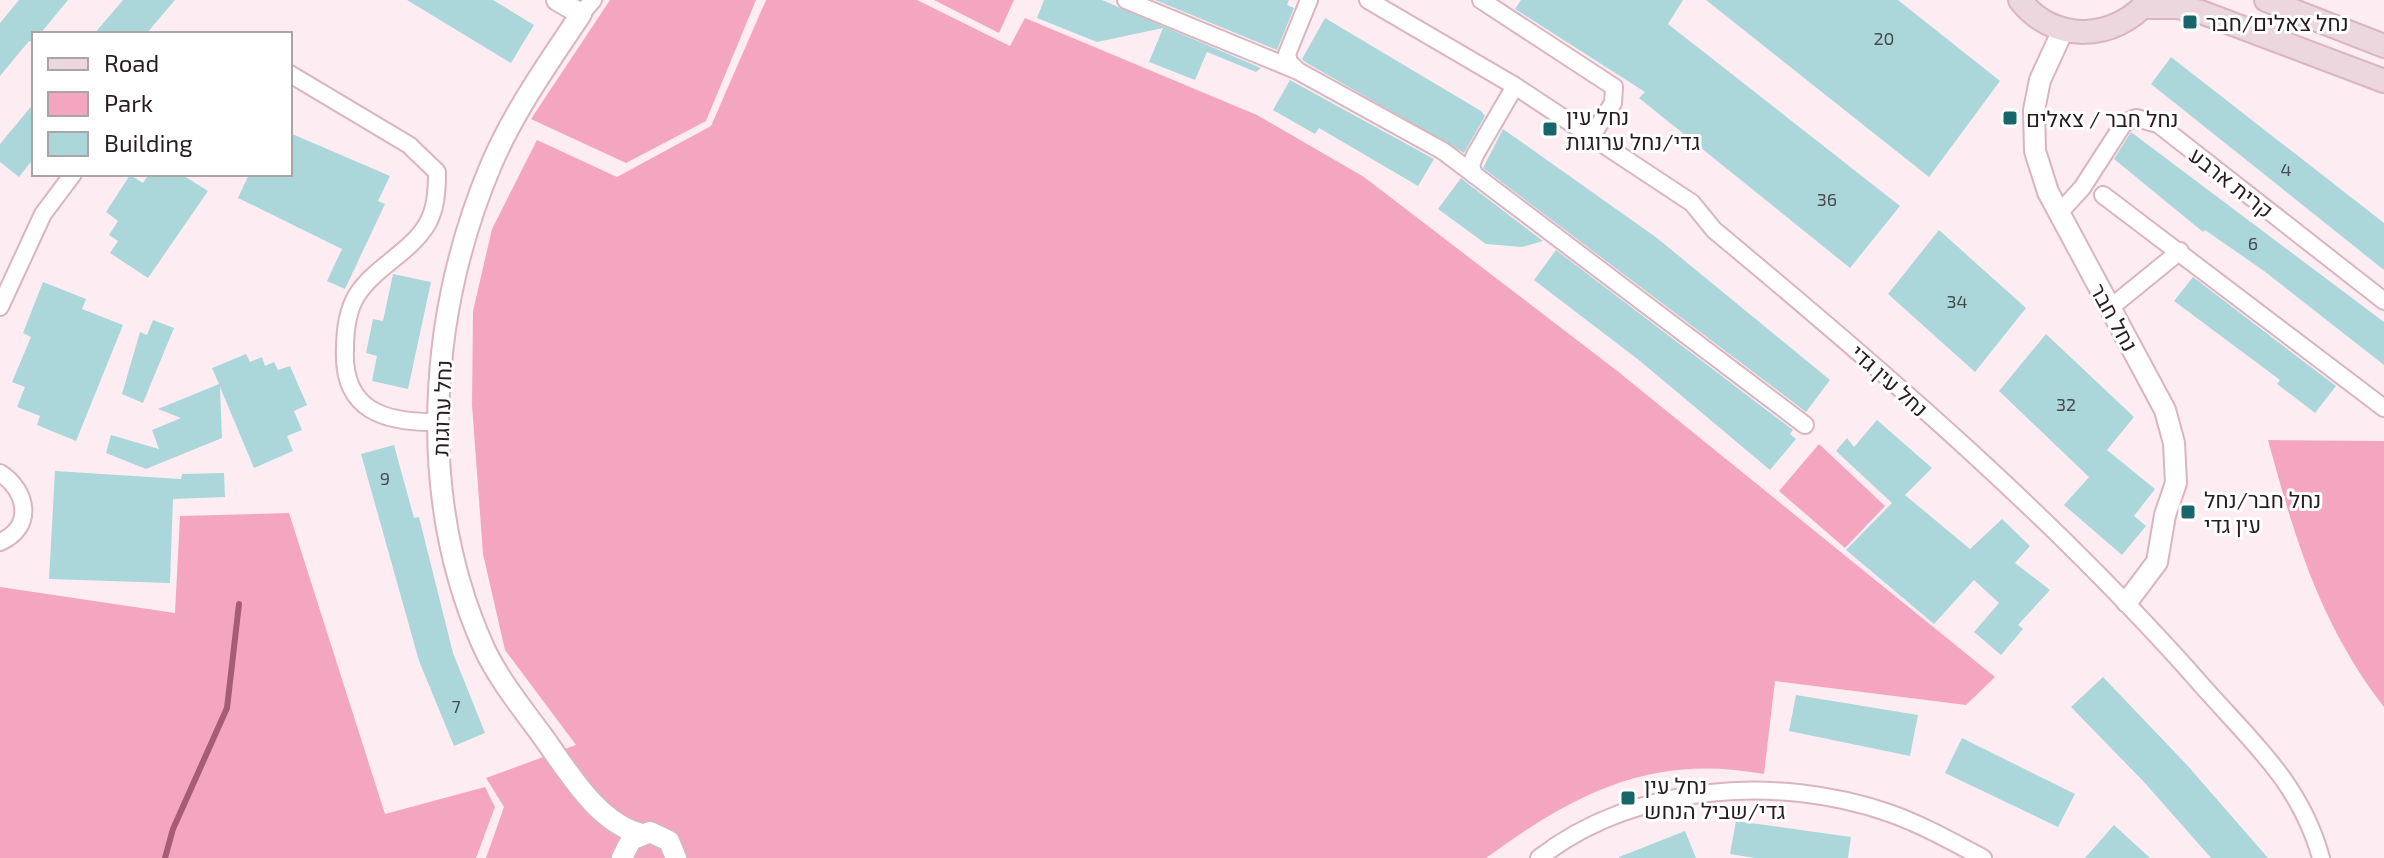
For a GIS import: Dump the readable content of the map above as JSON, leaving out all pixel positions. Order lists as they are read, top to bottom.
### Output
{
  "streets": {
    "street": [
      "קרית ארבע",
      "נחל חבר",
      "נחל עין גדי",
      "נחל ערוגות"
    ]
  },
  "crossings": [
    ["קרית ארבע", "נחל חבר"],
    ["נחל חבר", "נחל עין גדי"]
  ],
  "places": {
    "transit": [
      "נחל צאלים/חבר",
      "נחל חבר / צאלים",
      "נחל עין גדי/נחל ערוגות",
      "נחל חבר/נחל עין גדי",
      "נחל עין גדי/שביל הנחש"
    ]
  },
  "house_numbers": [
    "20",
    "4",
    "36",
    "6",
    "34",
    "32",
    "9",
    "7"
  ],
  "legend": ["Road", "Park", "Building"]
}
